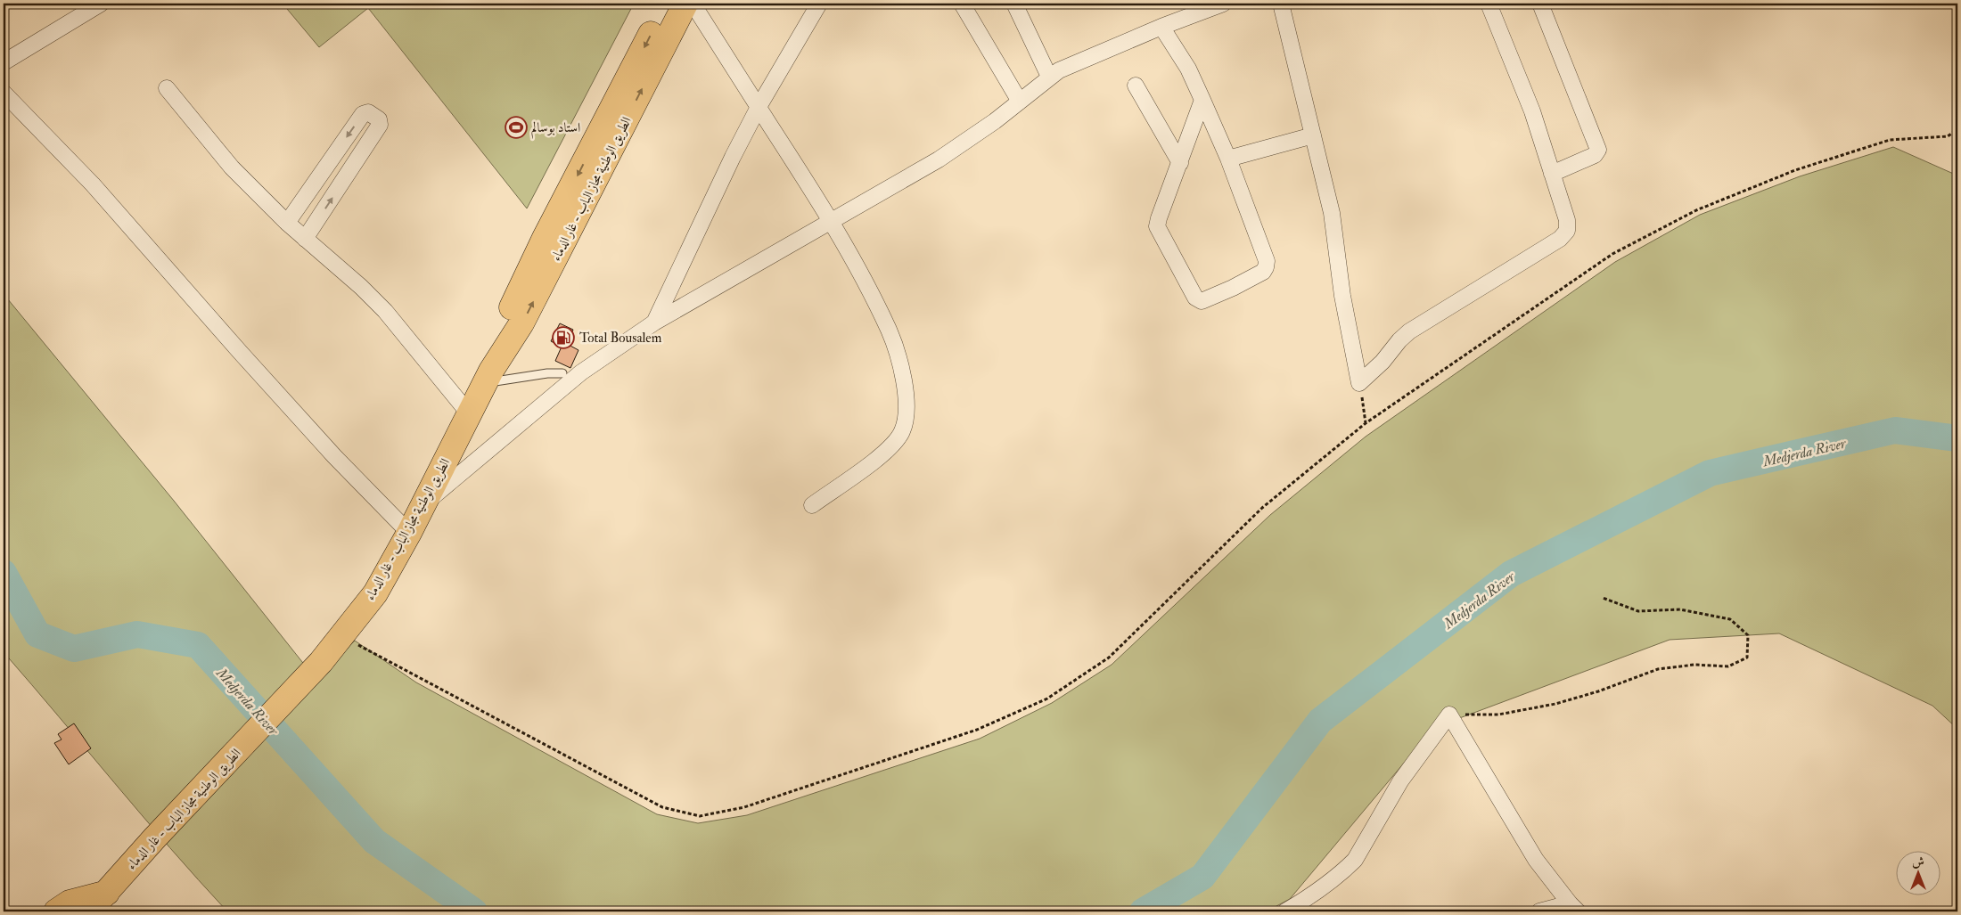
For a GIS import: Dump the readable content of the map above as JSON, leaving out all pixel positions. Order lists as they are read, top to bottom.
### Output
{
  "streets": {
    "main road": ["الطريق الوطنية مجاز الباب - غار الدماء"]
  },
  "water": ["Medjerda River"],
  "places": {
    "sports": ["استاد بوسالم"],
    "fuel station": ["Total Bousalem"]
  },
  "north": "top"
}
